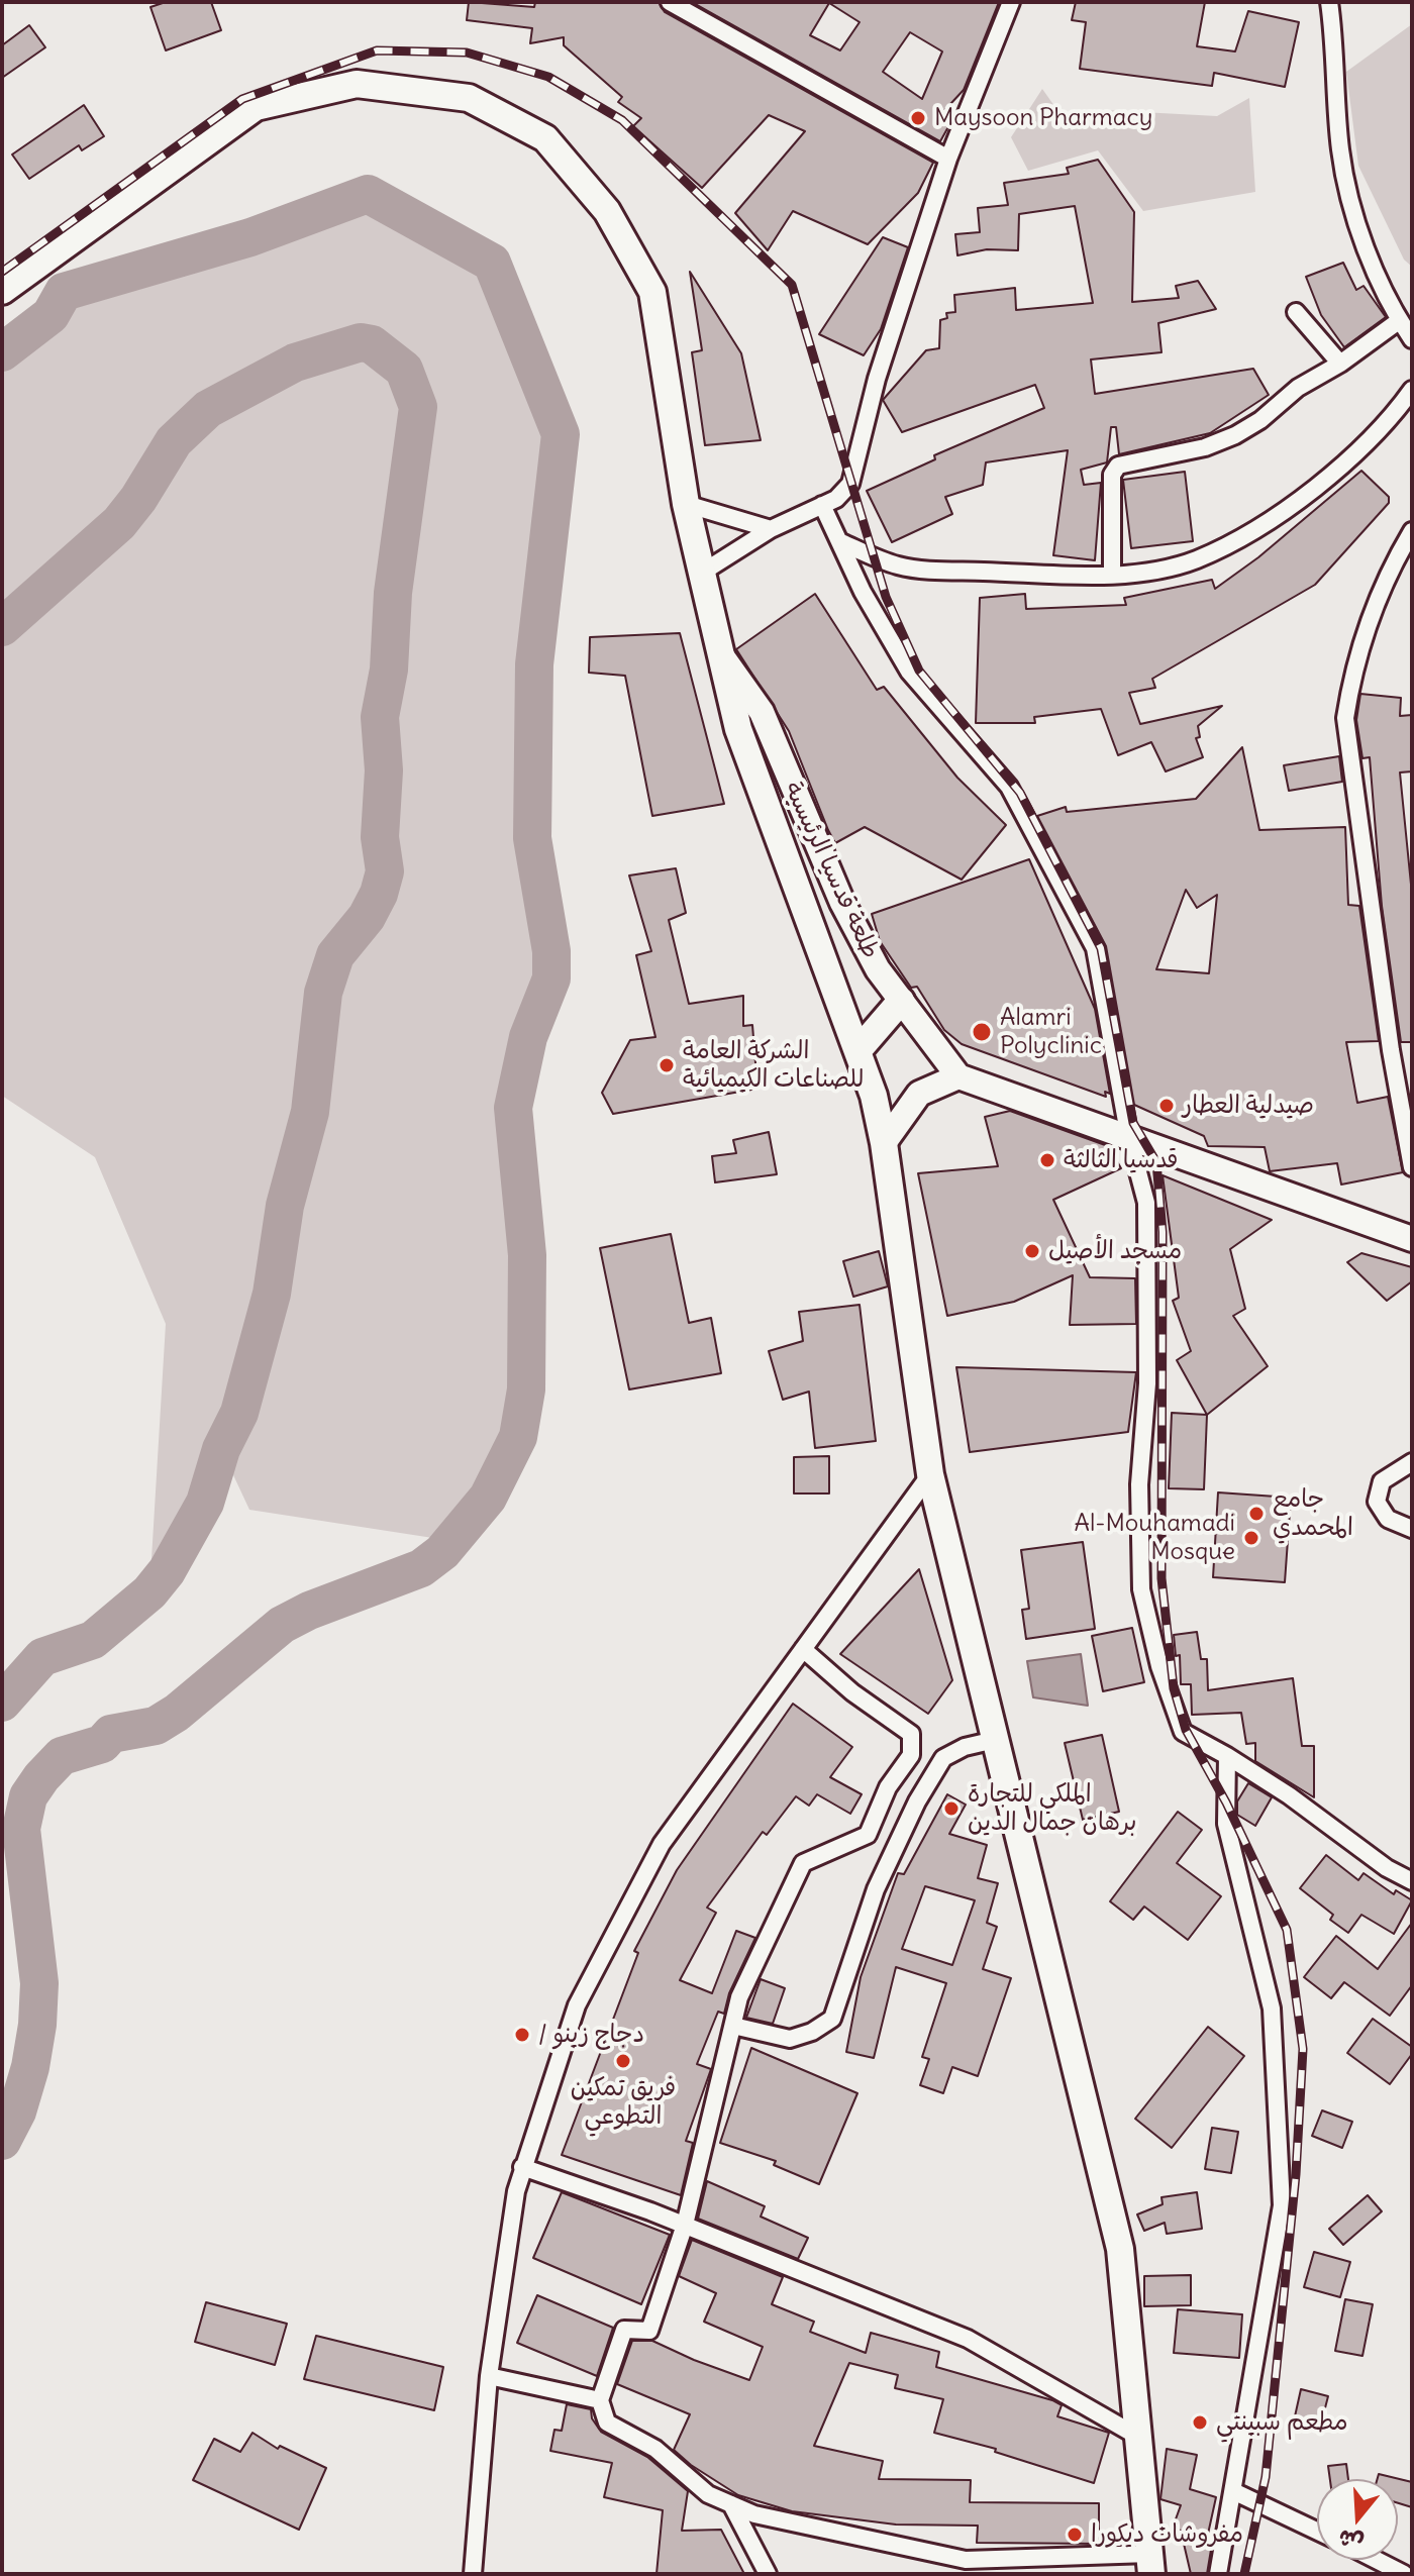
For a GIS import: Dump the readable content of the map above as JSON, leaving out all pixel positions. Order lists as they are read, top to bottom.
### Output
{
  "streets": {
    "main road": ["طلعة قدسيا الرئيسية"]
  },
  "places": [
    "Maysoon Pharmacy",
    "Alamri Polyclinic",
    "الشركة العامة للصناعات الكيميائية",
    "صيدلية العطار",
    "قدسيا الثالثة",
    "مسجد الأصيل",
    "جامع المحمدي",
    "Al-Mouhamadi Mosque",
    "الملكي للتجارة برهان جمال الدين",
    "/ دجاج زينو",
    "فريق تمكين التطوعي",
    "مطعم سبينتي",
    "مفروشات ديكورا"
  ],
  "north": "bottom"
}
